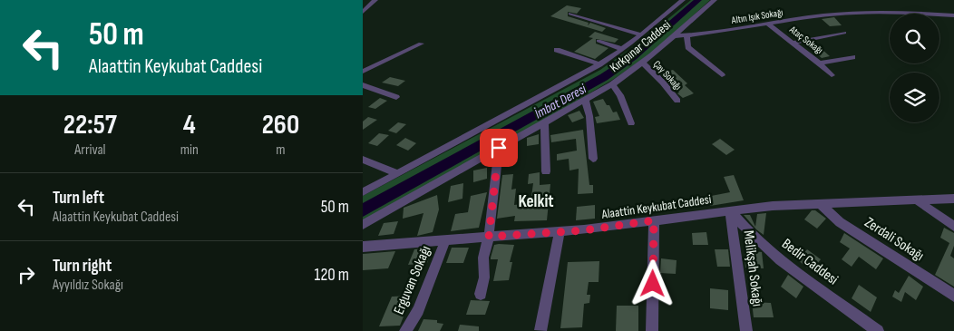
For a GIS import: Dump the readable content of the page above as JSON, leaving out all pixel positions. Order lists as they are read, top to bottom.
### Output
{
  "streets": {
    "street": [
      "Altın Işık Sokağı",
      "Ataç Sokağı",
      "Kırkpınar Caddesi",
      "Çay Sokağı",
      "Alaattin Keykubat Caddesi",
      "Zerdali Sokağı",
      "Bedir Caddesi",
      "Melikşah Sokağı",
      "Erguvan Sokağı"
    ]
  },
  "crossings": [
    ["Altın Işık Sokağı", "Ataç Sokağı"],
    ["Altın Işık Sokağı", "Kırkpınar Caddesi"],
    ["Kırkpınar Caddesi", "Çay Sokağı"],
    ["Alaattin Keykubat Caddesi", "Zerdali Sokağı"],
    ["Alaattin Keykubat Caddesi", "Bedir Caddesi"],
    ["Alaattin Keykubat Caddesi", "Melikşah Sokağı"],
    ["Alaattin Keykubat Caddesi", "Erguvan Sokağı"],
    ["Bedir Caddesi", "Melikşah Sokağı"]
  ],
  "districts": ["Kelkit"],
  "water": ["İmbat Deresi"],
  "page": {
    "turn": ["50 m", "Alaattin Keykubat Caddesi"],
    "eta": [
      "22:57",
      "Arrival",
      "4",
      "min",
      "260",
      "m"
    ],
    "list": [
      {
        "name": "Turn left",
        "note": "Alaattin Keykubat Caddesi",
        "value": "50 m"
      },
      {
        "name": "Turn right",
        "note": "Ayyıldız Sokağı",
        "value": "120 m"
      }
    ]
  }
}
